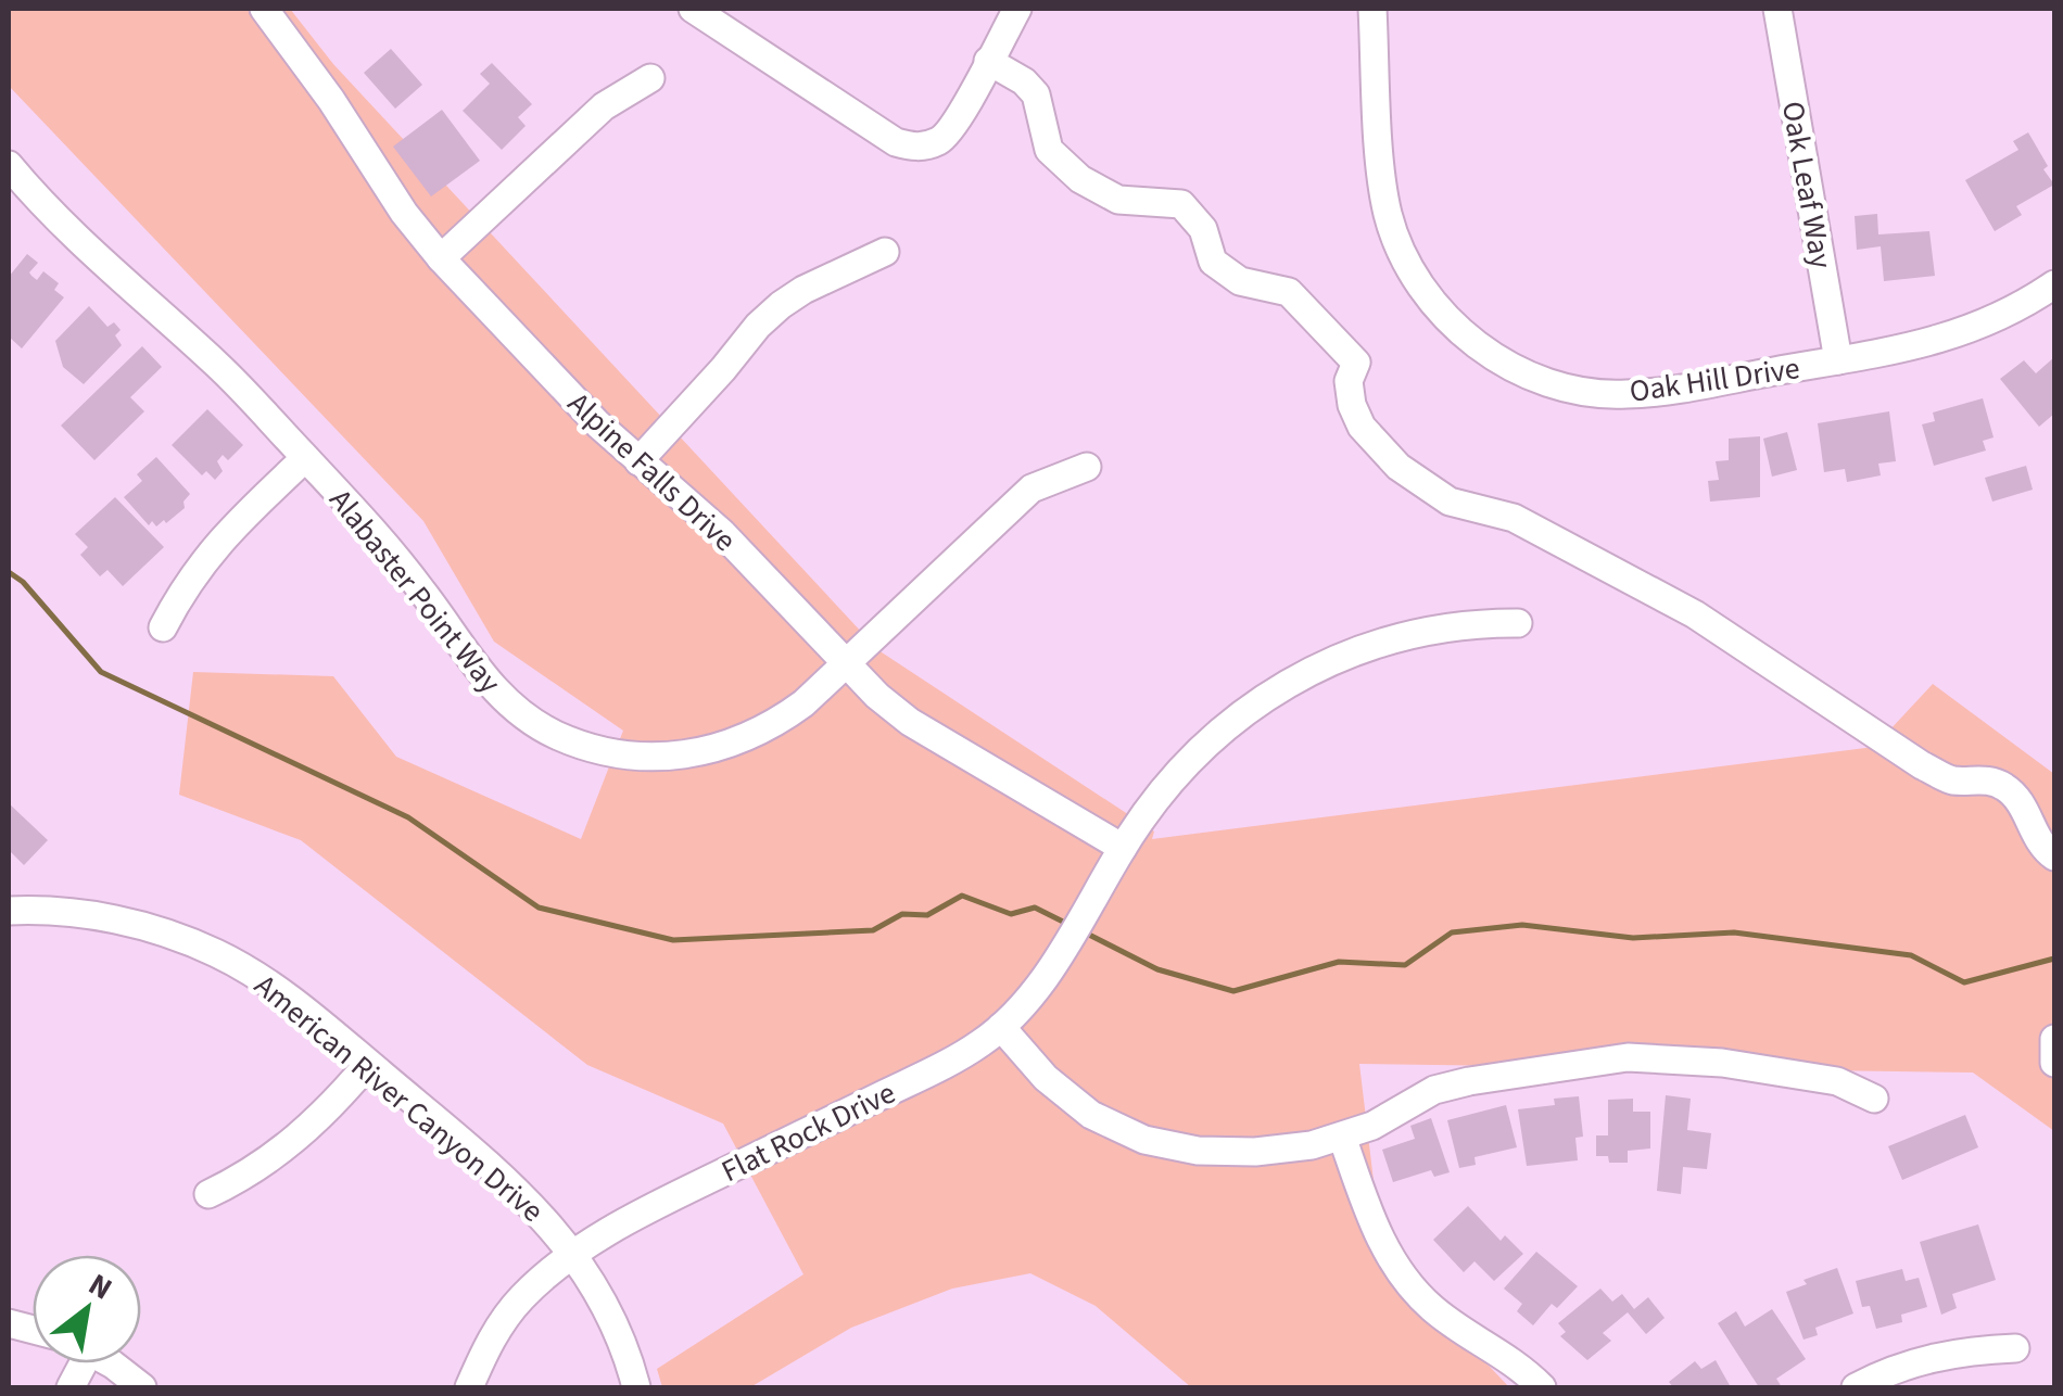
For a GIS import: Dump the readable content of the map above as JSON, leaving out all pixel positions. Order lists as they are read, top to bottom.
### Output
{
  "streets": {
    "street": [
      "Oak Leaf Way",
      "Oak Hill Drive",
      "Alpine Falls Drive",
      "Alabaster Point Way",
      "American River Canyon Drive",
      "Flat Rock Drive"
    ]
  },
  "crossings": [
    ["Oak Leaf Way", "Oak Hill Drive"],
    ["Alpine Falls Drive", "Alabaster Point Way"],
    ["Alpine Falls Drive", "Flat Rock Drive"],
    ["American River Canyon Drive", "Flat Rock Drive"]
  ],
  "north": "top right"
}
